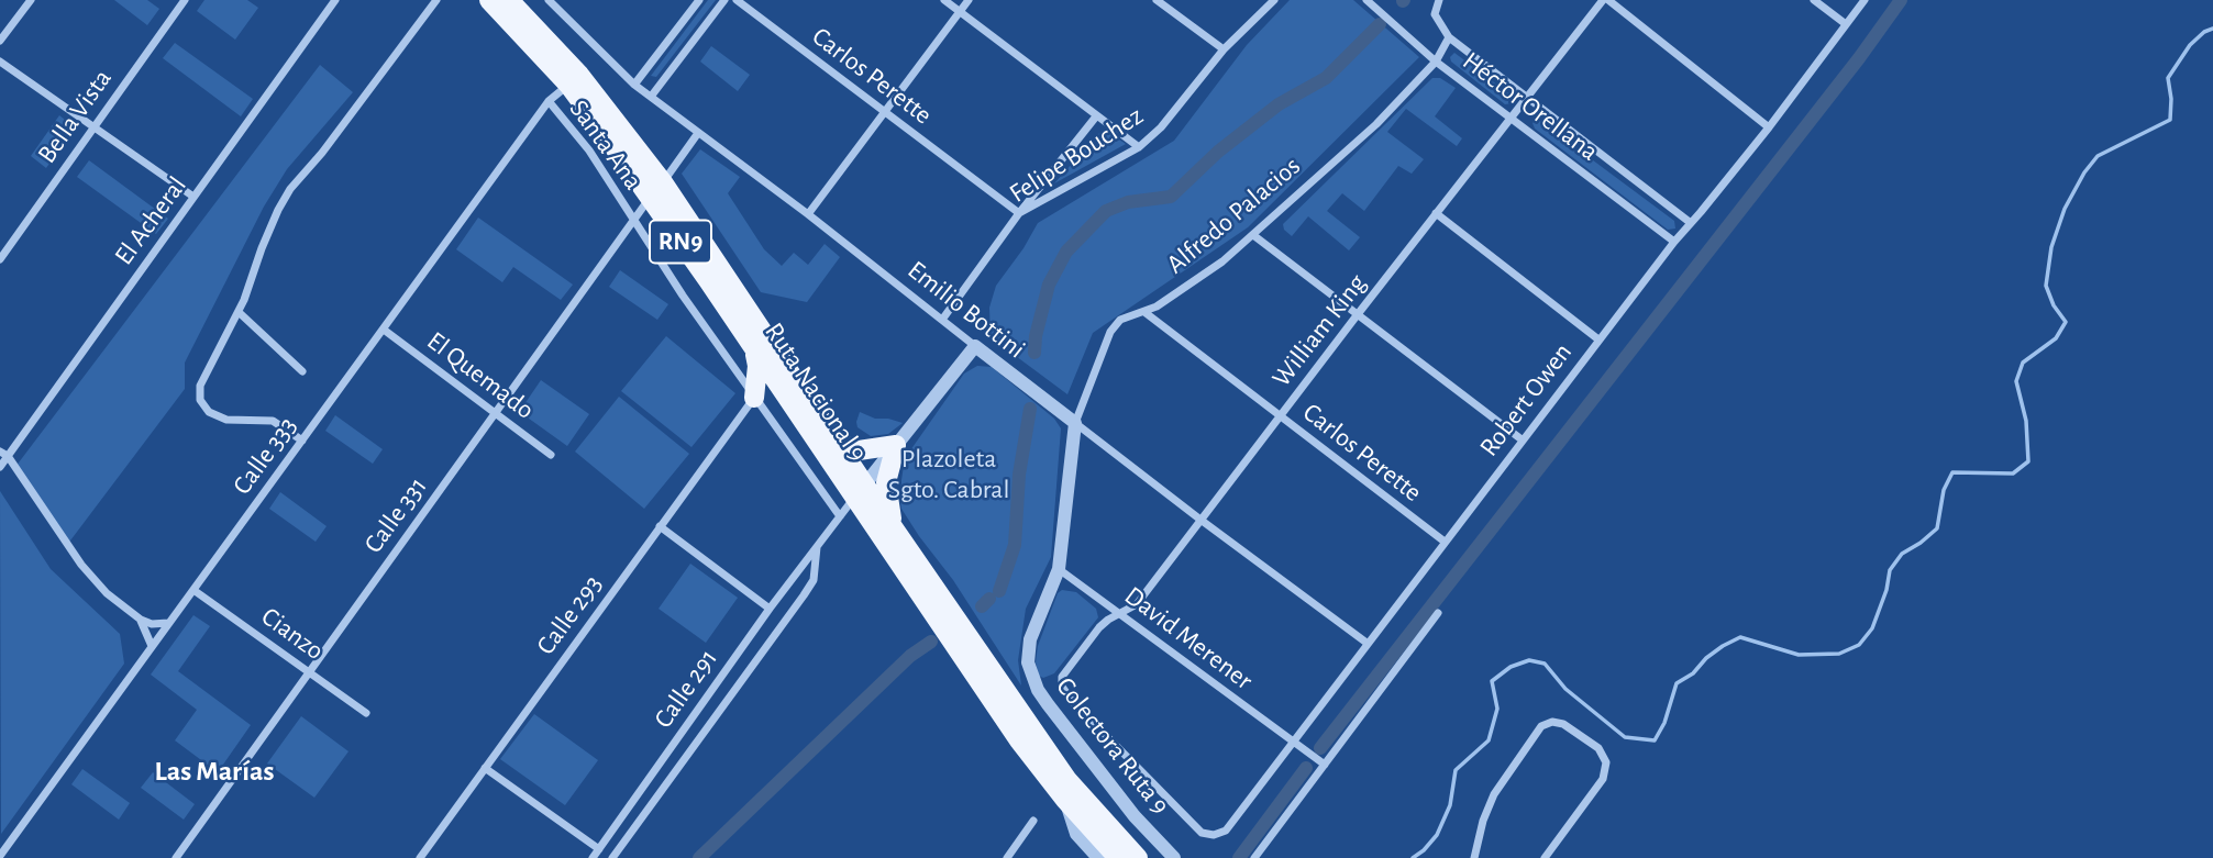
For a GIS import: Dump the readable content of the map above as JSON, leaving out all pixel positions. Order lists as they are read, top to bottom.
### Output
{
  "streets": {
    "main road": ["RN9", "Ruta Nacional 9"],
    "street": [
      "Carlos Perette",
      "Héctor Orellana",
      "Bella Vista",
      "Santa Ana",
      "Felipe Bouchez",
      "Alfredo Palacios",
      "El Acheral",
      "Emilio Bottini",
      "William King",
      "El Quemado",
      "Robert Owen",
      "Calle 333",
      "Calle 331",
      "Calle 293",
      "Cianzo",
      "David Merener",
      "Calle 291",
      "Colectora Ruta 9"
    ]
  },
  "crossings": [
    ["Carlos Perette", "Felipe Bouchez"],
    ["Carlos Perette", "Alfredo Palacios"],
    ["Carlos Perette", "William King"],
    ["Carlos Perette", "Robert Owen"],
    ["Héctor Orellana", "Alfredo Palacios"],
    ["Héctor Orellana", "William King"],
    ["Héctor Orellana", "Robert Owen"],
    ["Santa Ana", "Calle 333"],
    ["Santa Ana", "Calle 331"],
    ["Santa Ana", "Calle 293"],
    ["Santa Ana", "Calle 291"],
    ["Felipe Bouchez", "Emilio Bottini"],
    ["Alfredo Palacios", "Emilio Bottini"],
    ["Alfredo Palacios", "David Merener"],
    ["Alfredo Palacios", "Colectora Ruta 9"],
    ["Emilio Bottini", "William King"],
    ["Emilio Bottini", "Robert Owen"],
    ["Emilio Bottini", "Calle 331"],
    ["William King", "Robert Owen"],
    ["William King", "David Merener"],
    ["El Quemado", "Calle 333"],
    ["El Quemado", "Calle 331"],
    ["Ruta Nacional 9", "Calle 333"],
    ["Ruta Nacional 9", "Calle 331"],
    ["Ruta Nacional 9", "Calle 291"],
    ["Robert Owen", "David Merener"],
    ["Calle 333", "Cianzo"],
    ["Calle 331", "Cianzo"],
    ["David Merener", "Colectora Ruta 9"]
  ],
  "districts": ["Las Marías"],
  "parks": ["Plazoleta Sgto. Cabral"]
}
